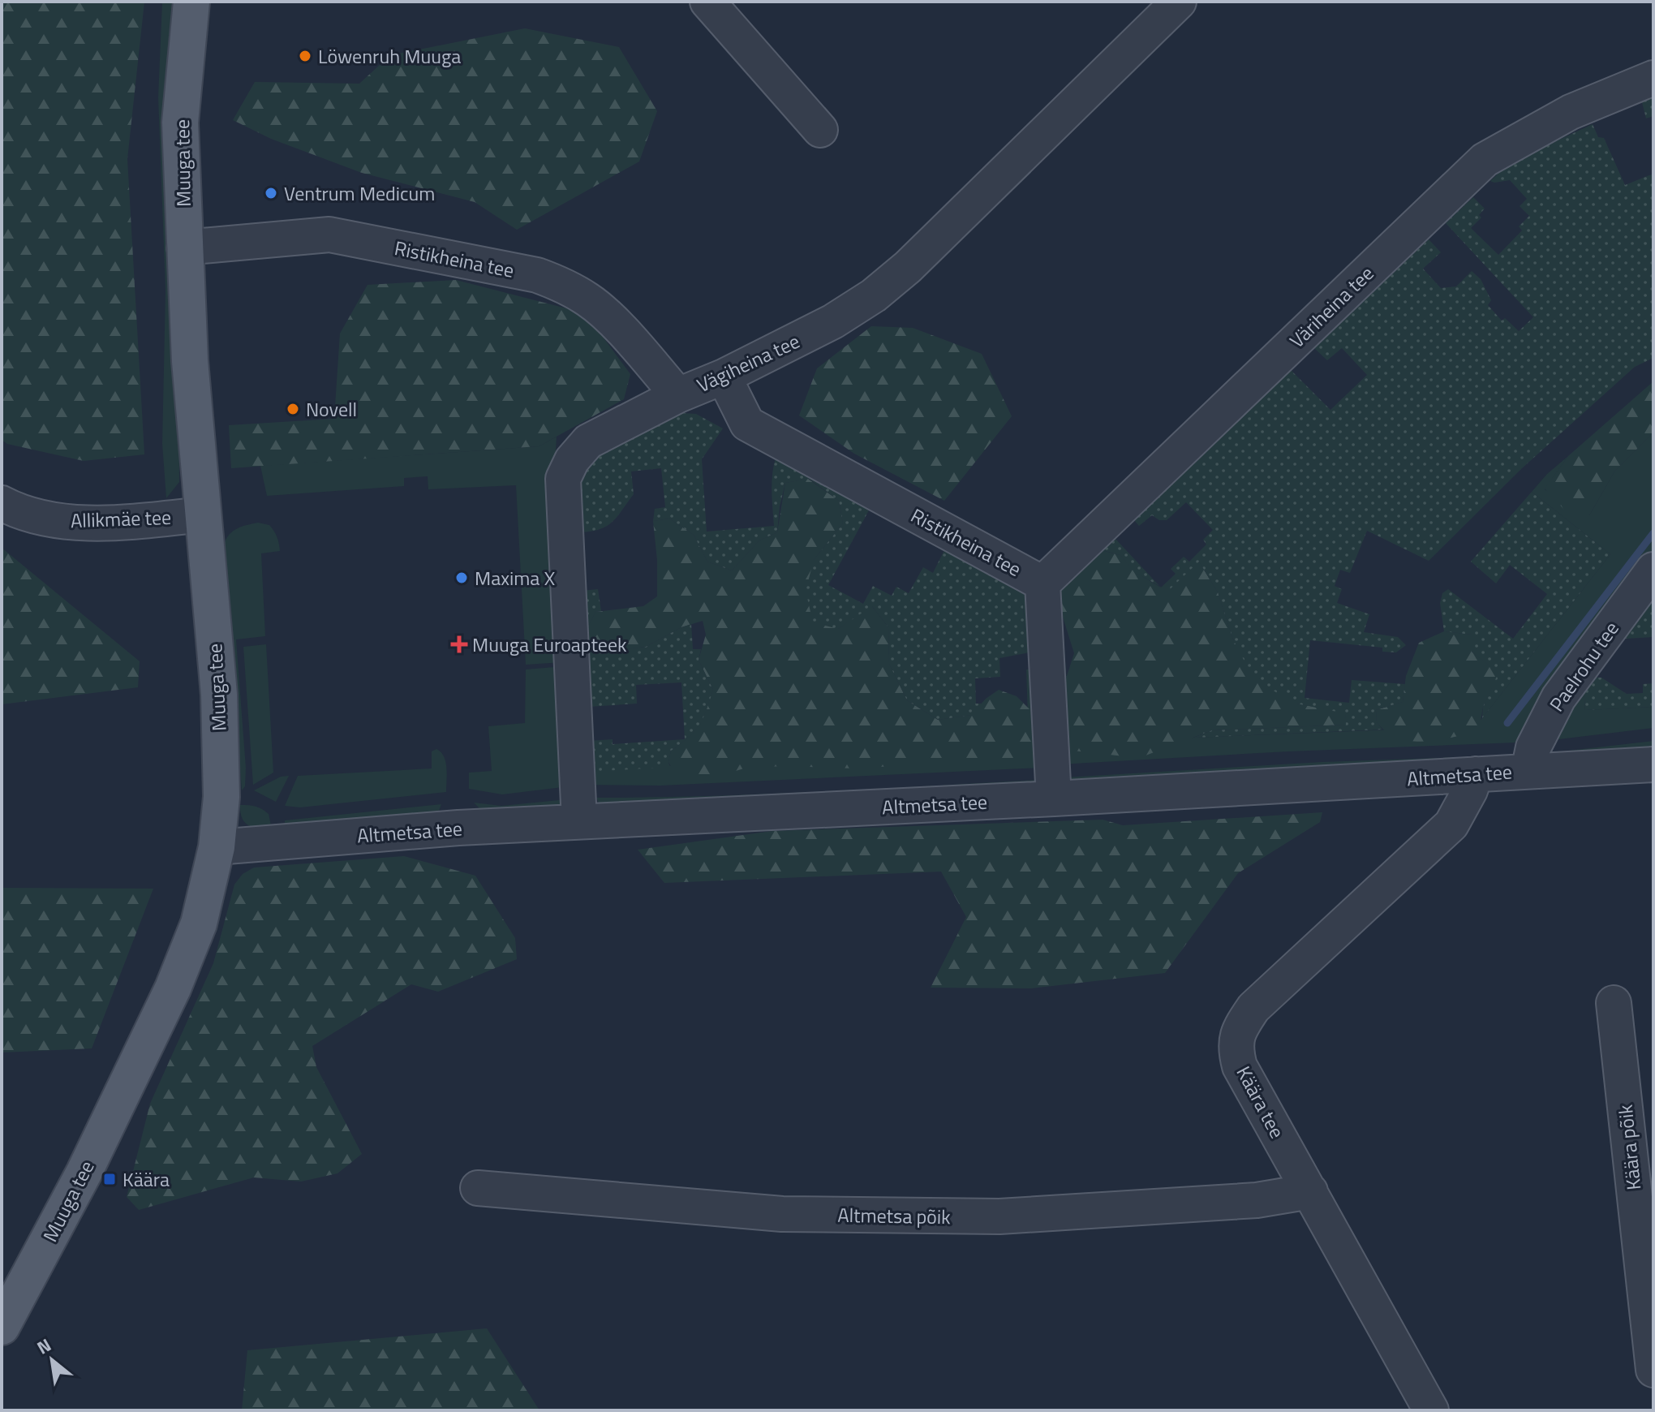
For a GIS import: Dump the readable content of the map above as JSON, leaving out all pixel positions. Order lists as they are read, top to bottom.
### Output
{
  "streets": {
    "main road": ["Muuga tee"],
    "street": [
      "Ristikheina tee",
      "Väriheina tee",
      "Vägiheina tee",
      "Allikmäe tee",
      "Paelrohu tee",
      "Altmetsa tee",
      "Käära tee",
      "Käära põik",
      "Altmetsa põik"
    ]
  },
  "crossings": [
    ["Muuga tee", "Ristikheina tee"],
    ["Muuga tee", "Allikmäe tee"],
    ["Muuga tee", "Altmetsa tee"],
    ["Ristikheina tee", "Väriheina tee"],
    ["Ristikheina tee", "Vägiheina tee"],
    ["Ristikheina tee", "Altmetsa tee"],
    ["Vägiheina tee", "Altmetsa tee"],
    ["Paelrohu tee", "Altmetsa tee"],
    ["Altmetsa tee", "Käära tee"],
    ["Käära tee", "Altmetsa põik"]
  ],
  "places": {
    "other": [
      "Löwenruh Muuga",
      "Ventrum Medicum",
      "Novell",
      "Maxima X"
    ],
    "health": ["Muuga Euroapteek"],
    "transit": ["Käära"]
  },
  "north": "top left"
}
